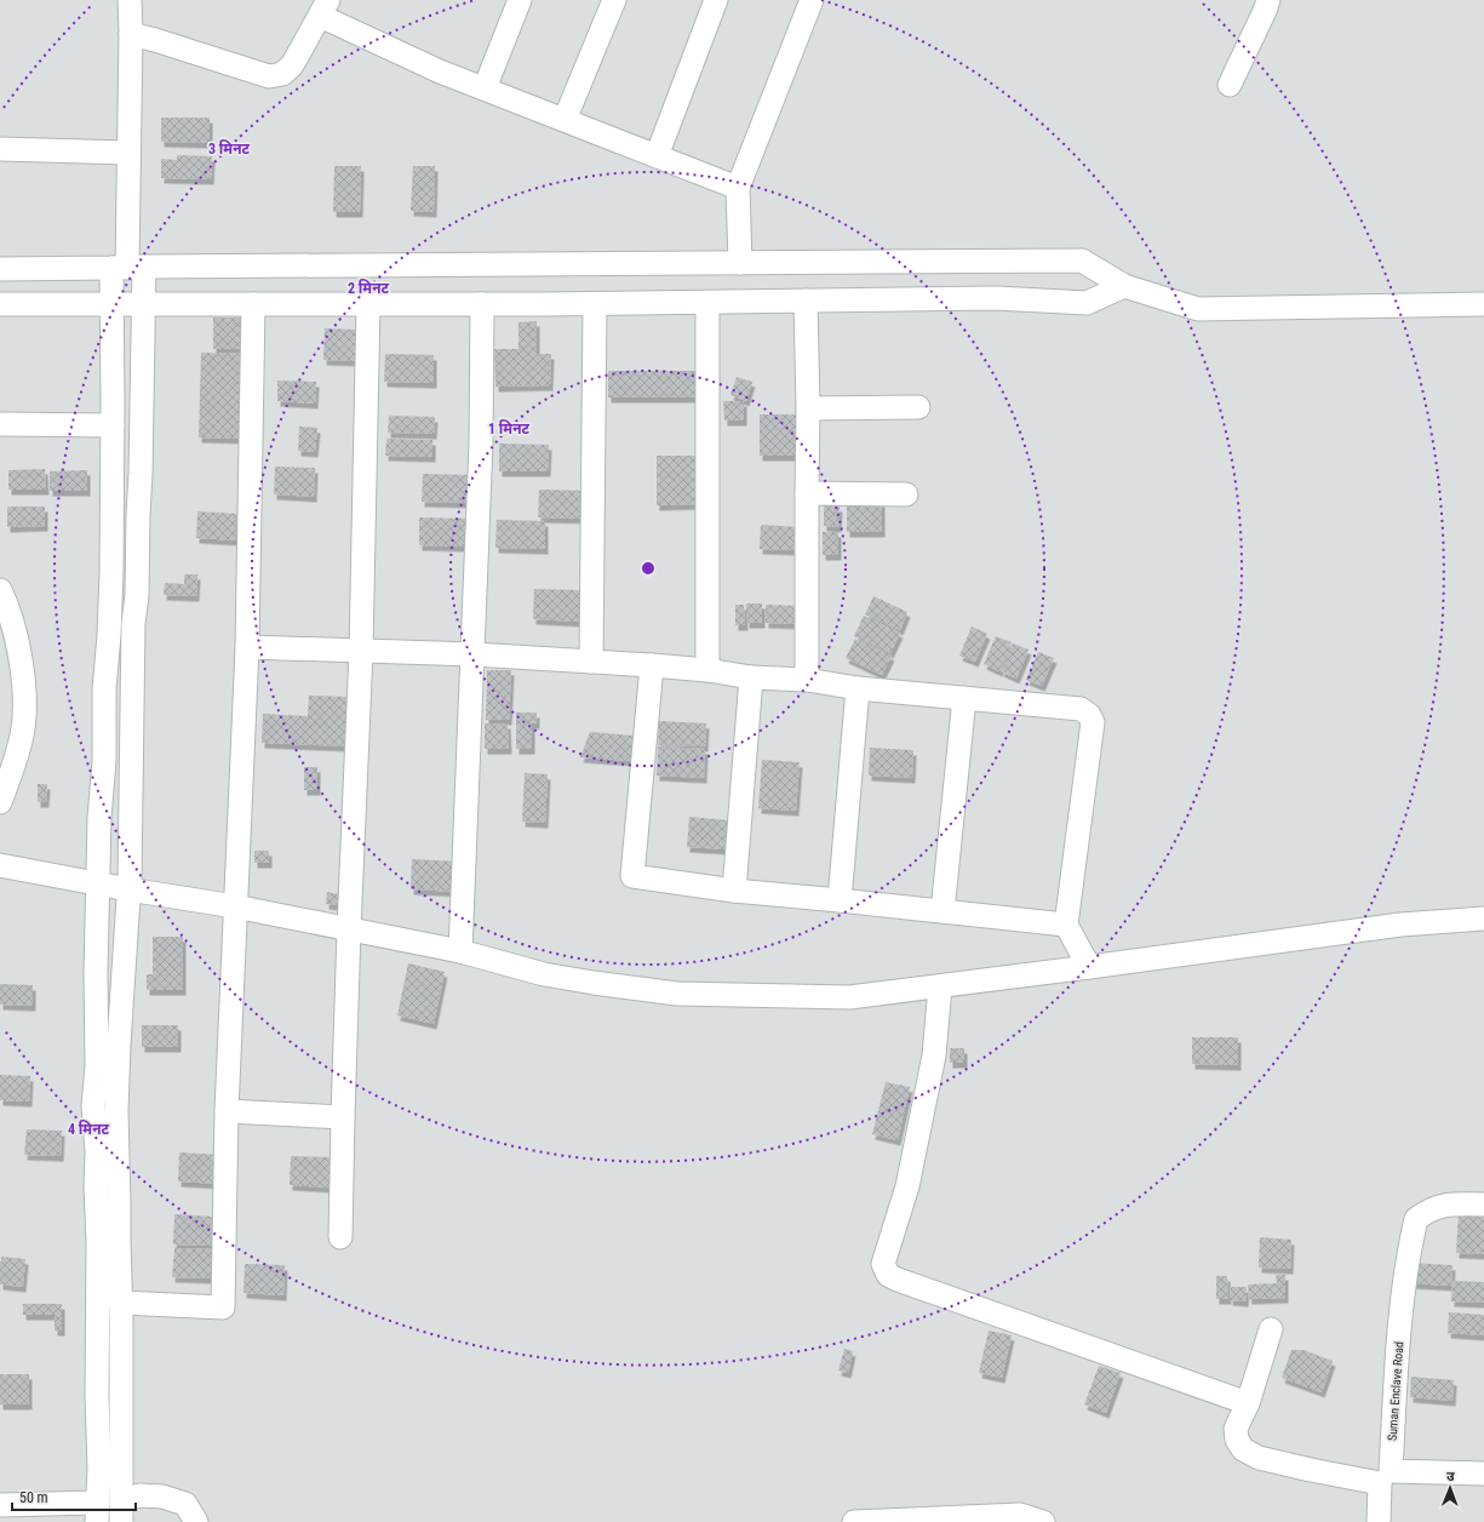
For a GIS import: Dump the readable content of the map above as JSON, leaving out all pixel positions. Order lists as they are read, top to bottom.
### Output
{
  "streets": {
    "street": ["Suman Enclave Road"]
  },
  "scale_bar": "50 m",
  "north": "top",
  "rings": [
    "3 मिनट",
    "2 मिनट",
    "1 मिनट",
    "4 मिनट"
  ]
}
